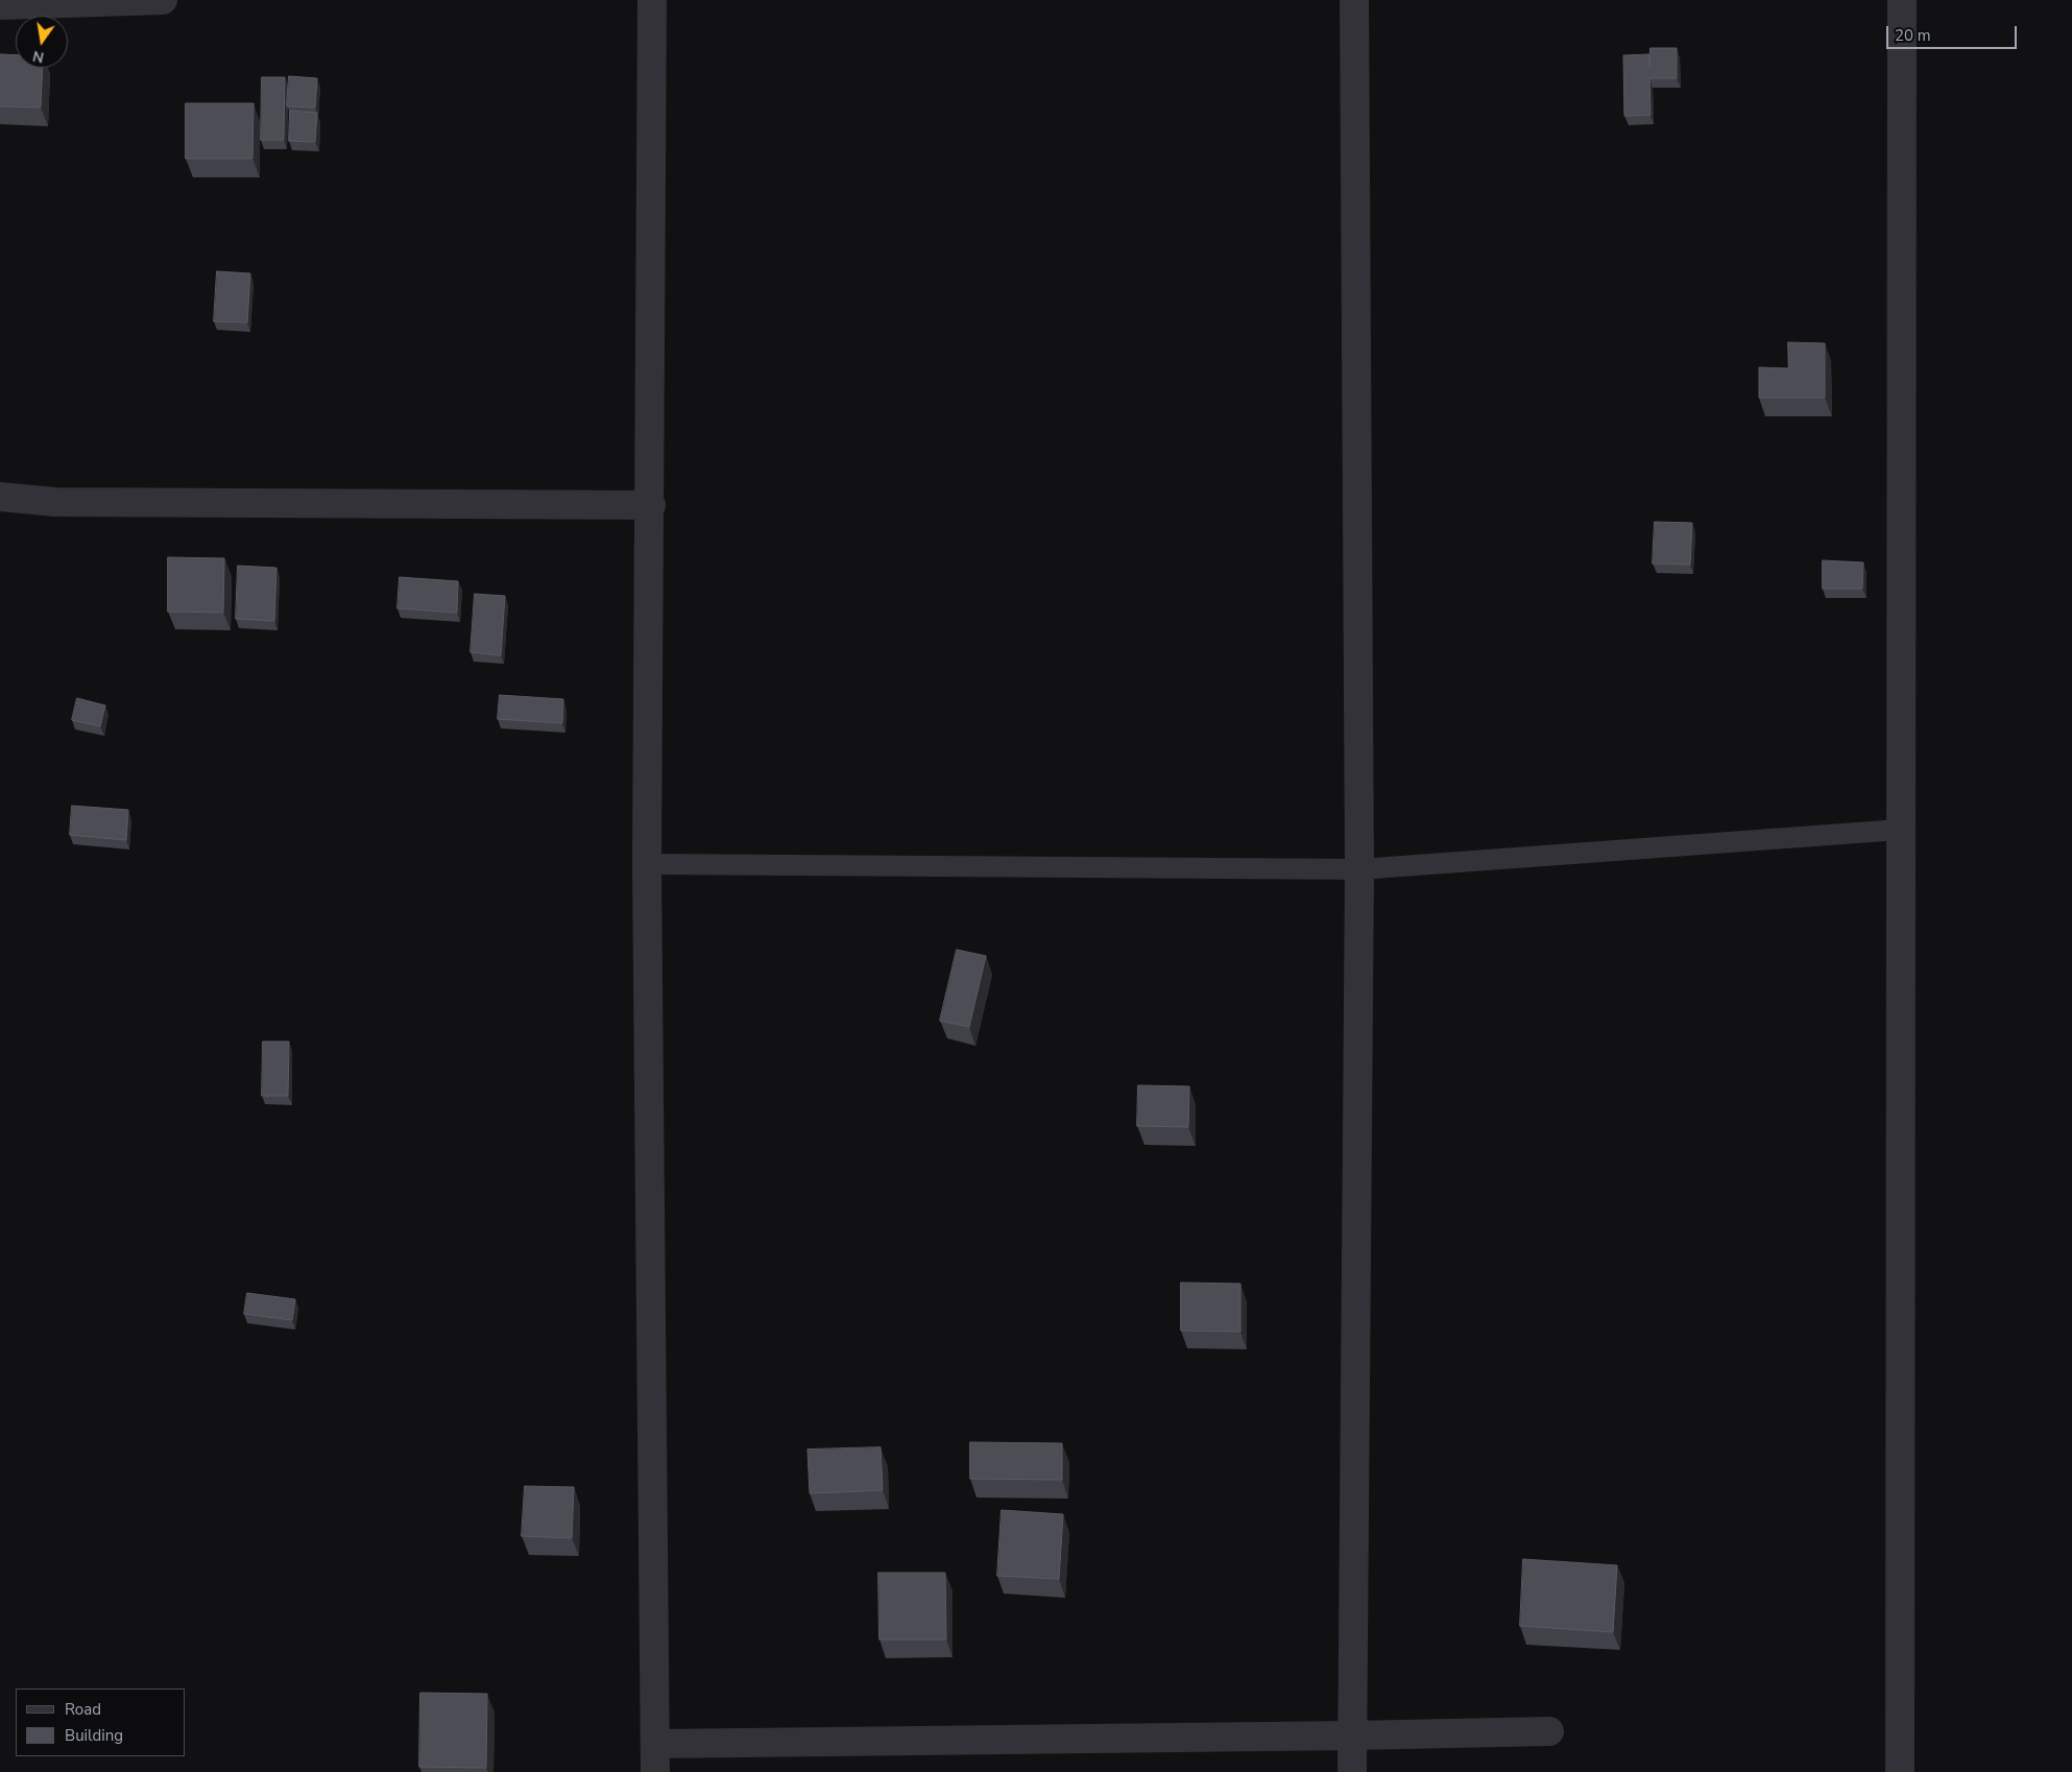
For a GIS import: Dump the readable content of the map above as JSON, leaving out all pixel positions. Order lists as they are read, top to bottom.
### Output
{
  "legend": ["Road", "Building"],
  "scale_bar": "20 m",
  "north": "bottom"
}
